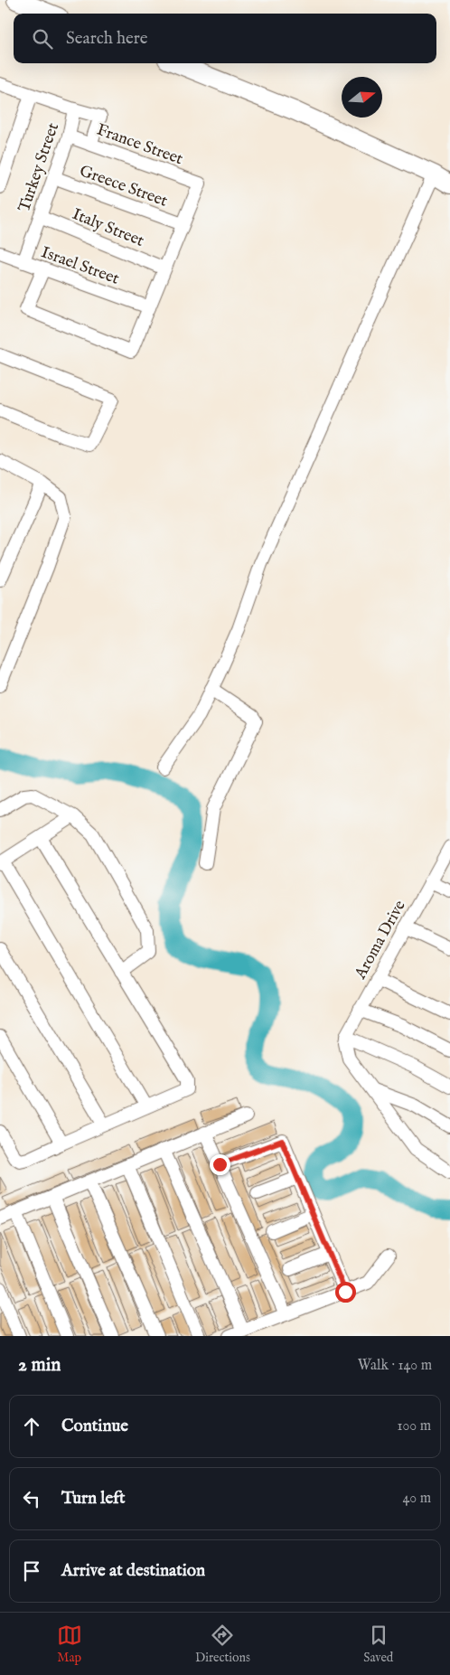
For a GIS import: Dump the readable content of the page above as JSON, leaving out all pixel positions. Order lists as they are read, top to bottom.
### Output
{
  "streets": {
    "street": [
      "France Street",
      "Turkey Street",
      "Greece Street",
      "Italy Street",
      "Israel Street",
      "Aroma Drive"
    ]
  },
  "crossings": [
    ["France Street", "Turkey Street"],
    ["France Street", "Greece Street"],
    ["Turkey Street", "Greece Street"],
    ["Turkey Street", "Italy Street"],
    ["Turkey Street", "Israel Street"]
  ],
  "north": "right",
  "page": {
    "search": "Search here",
    "heading": ["2 min", "Walk · 140 m"],
    "list": [
      ["Continue", "100 m"],
      ["Turn left", "40 m"],
      "Arrive at destination"
    ],
    "nav": ["Map", "Directions", "Saved"]
  }
}
